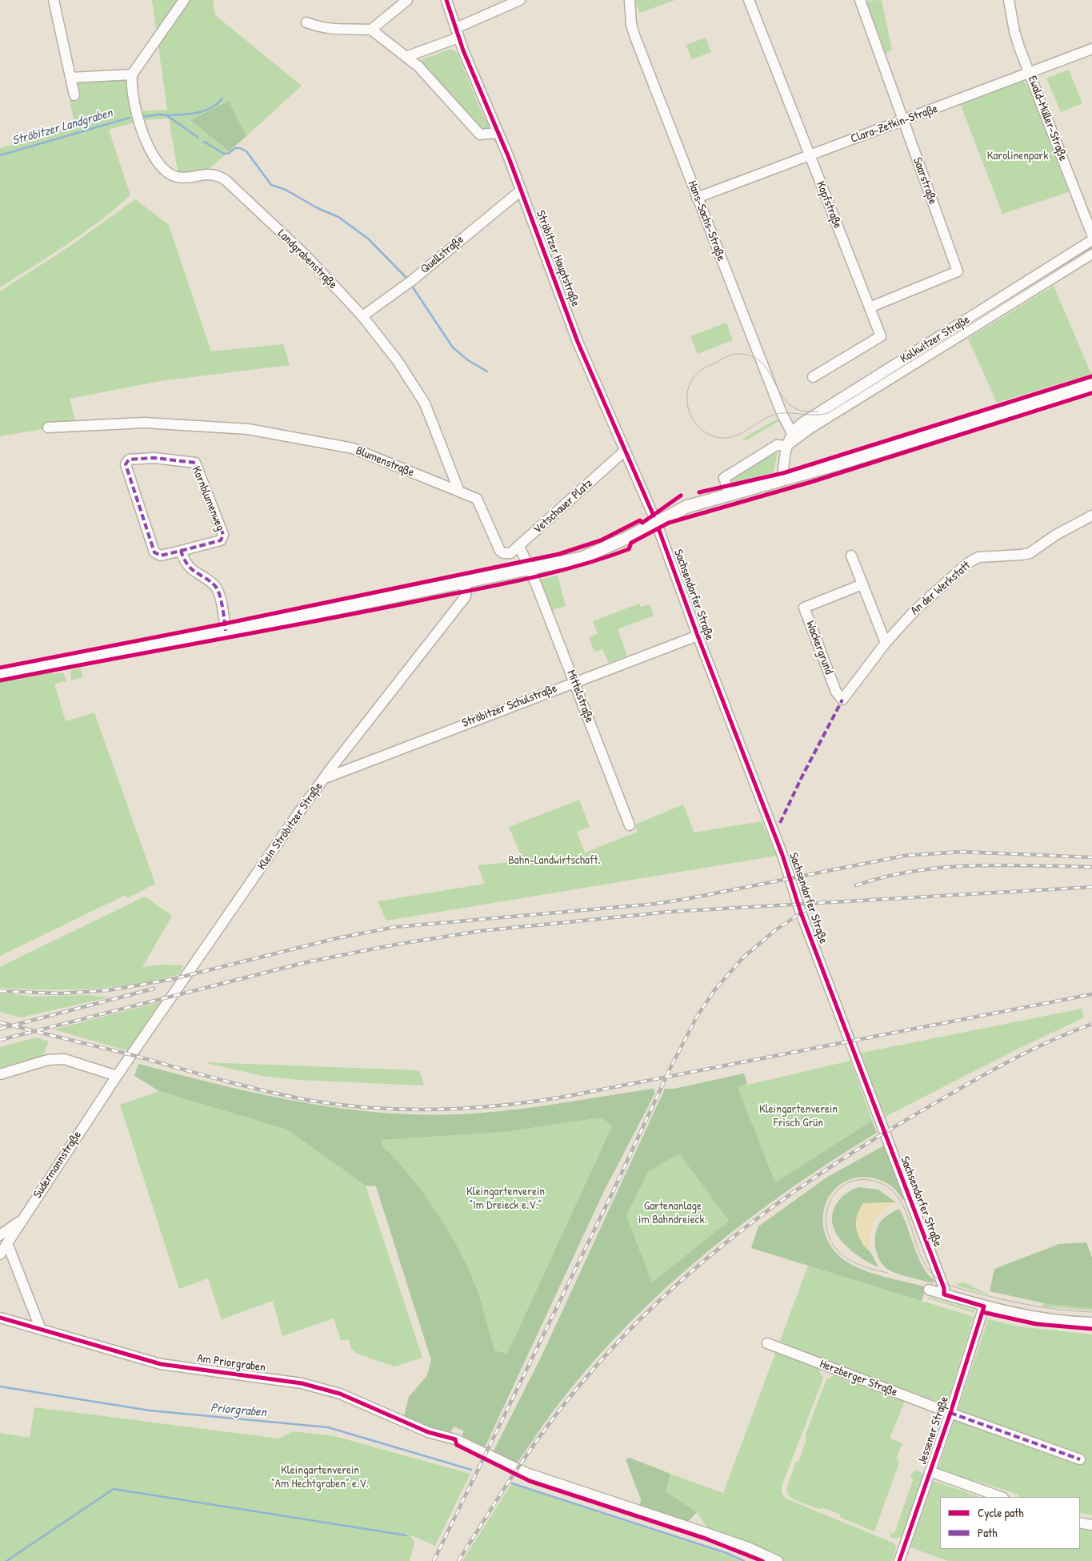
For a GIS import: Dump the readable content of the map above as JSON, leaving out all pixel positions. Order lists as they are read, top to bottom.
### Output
{
  "streets": {
    "street": [
      "Ewald-Müller-Straße",
      "Clara-Zetkin-Straße",
      "Saarstraße",
      "Kopfstraße",
      "Hans-Sachs-Straße",
      "Quellstraße",
      "Ströbitzer Hauptstraße",
      "Landgrabenstraße",
      "Kolkwitzer Straße",
      "Blumenstraße",
      "Kornblumenweg",
      "Vetschauer Platz",
      "An der Werkstatt",
      "Sachsendorfer Straße",
      "Wackergrund",
      "Mittelstraße",
      "Ströbitzer Schulstraße",
      "Klein Ströbitzer Straße",
      "Sudermannstraße",
      "Am Priorgraben",
      "Herzberger Straße",
      "Jessener Straße"
    ]
  },
  "crossings": [
    ["Ewald-Müller-Straße", "Clara-Zetkin-Straße"],
    ["Clara-Zetkin-Straße", "Saarstraße"],
    ["Clara-Zetkin-Straße", "Kopfstraße"],
    ["Clara-Zetkin-Straße", "Hans-Sachs-Straße"],
    ["Saarstraße", "Kopfstraße"],
    ["Hans-Sachs-Straße", "Kolkwitzer Straße"],
    ["Quellstraße", "Ströbitzer Hauptstraße"],
    ["Quellstraße", "Landgrabenstraße"],
    ["Ströbitzer Hauptstraße", "Vetschauer Platz"],
    ["Ströbitzer Hauptstraße", "Sachsendorfer Straße"],
    ["Landgrabenstraße", "Blumenstraße"],
    ["Blumenstraße", "Vetschauer Platz"],
    ["An der Werkstatt", "Wackergrund"],
    ["Sachsendorfer Straße", "Ströbitzer Schulstraße"],
    ["Mittelstraße", "Ströbitzer Schulstraße"],
    ["Ströbitzer Schulstraße", "Klein Ströbitzer Straße"],
    ["Klein Ströbitzer Straße", "Sudermannstraße"],
    ["Herzberger Straße", "Jessener Straße"]
  ],
  "water": ["Ströbitzer Landgraben", "Priorgraben"],
  "parks": [
    "Karolinenpark",
    "Bahn-Landwirtschaft.",
    "Kleingartenverein Frisch Grün",
    "Kleingartenverein \"Im Dreieck e.V.\"",
    "Gartenanlage im Bahndreieck.",
    "Kleingartenverein \"Am Hechtgraben\" e.V."
  ],
  "legend": ["Cycle path", "Path"]
}
